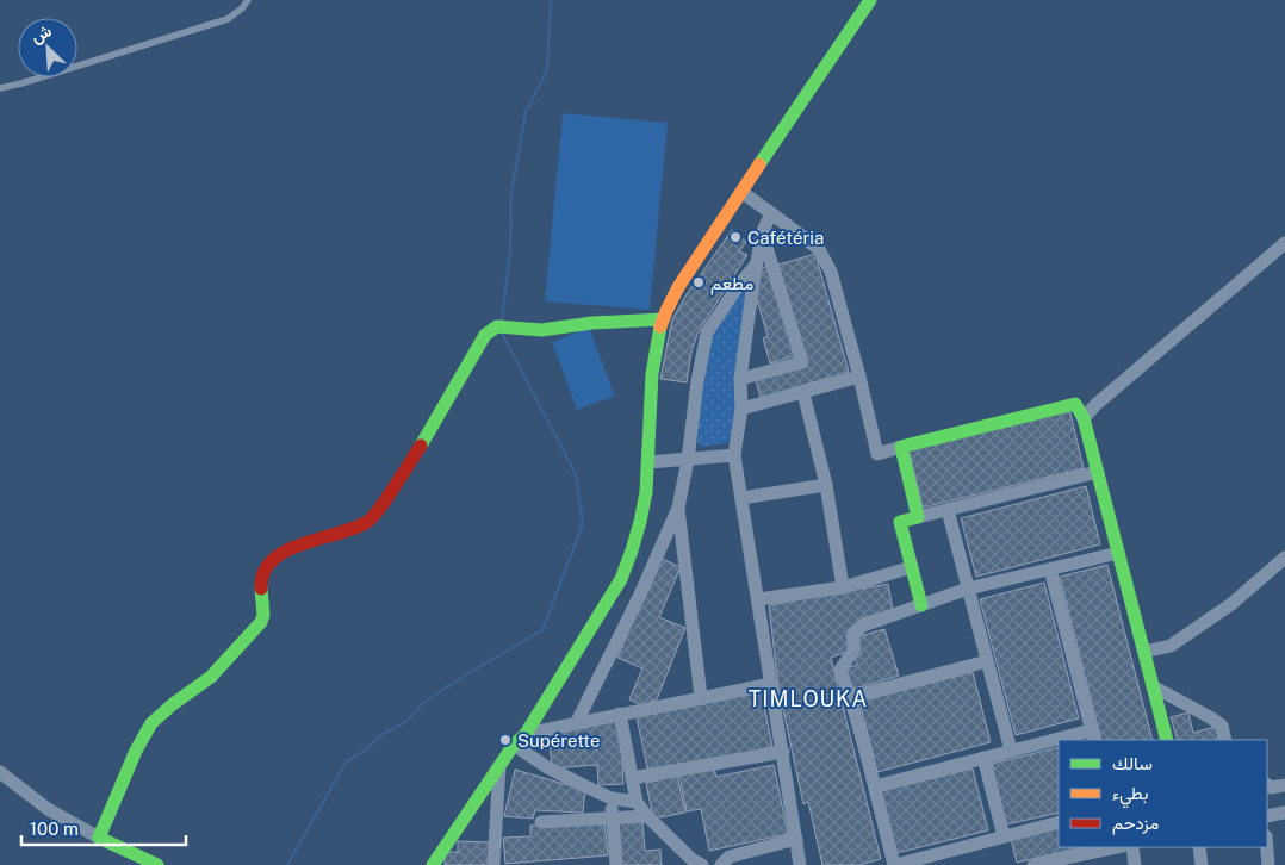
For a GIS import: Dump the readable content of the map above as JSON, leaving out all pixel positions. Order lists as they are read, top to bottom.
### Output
{
  "districts": ["TIMLOUKA"],
  "places": ["Cafétéria", "مطعم", "Supérette"],
  "legend": ["سالك", "بطيء", "مزدحم"],
  "scale_bar": "100 m",
  "north": "top left"
}
